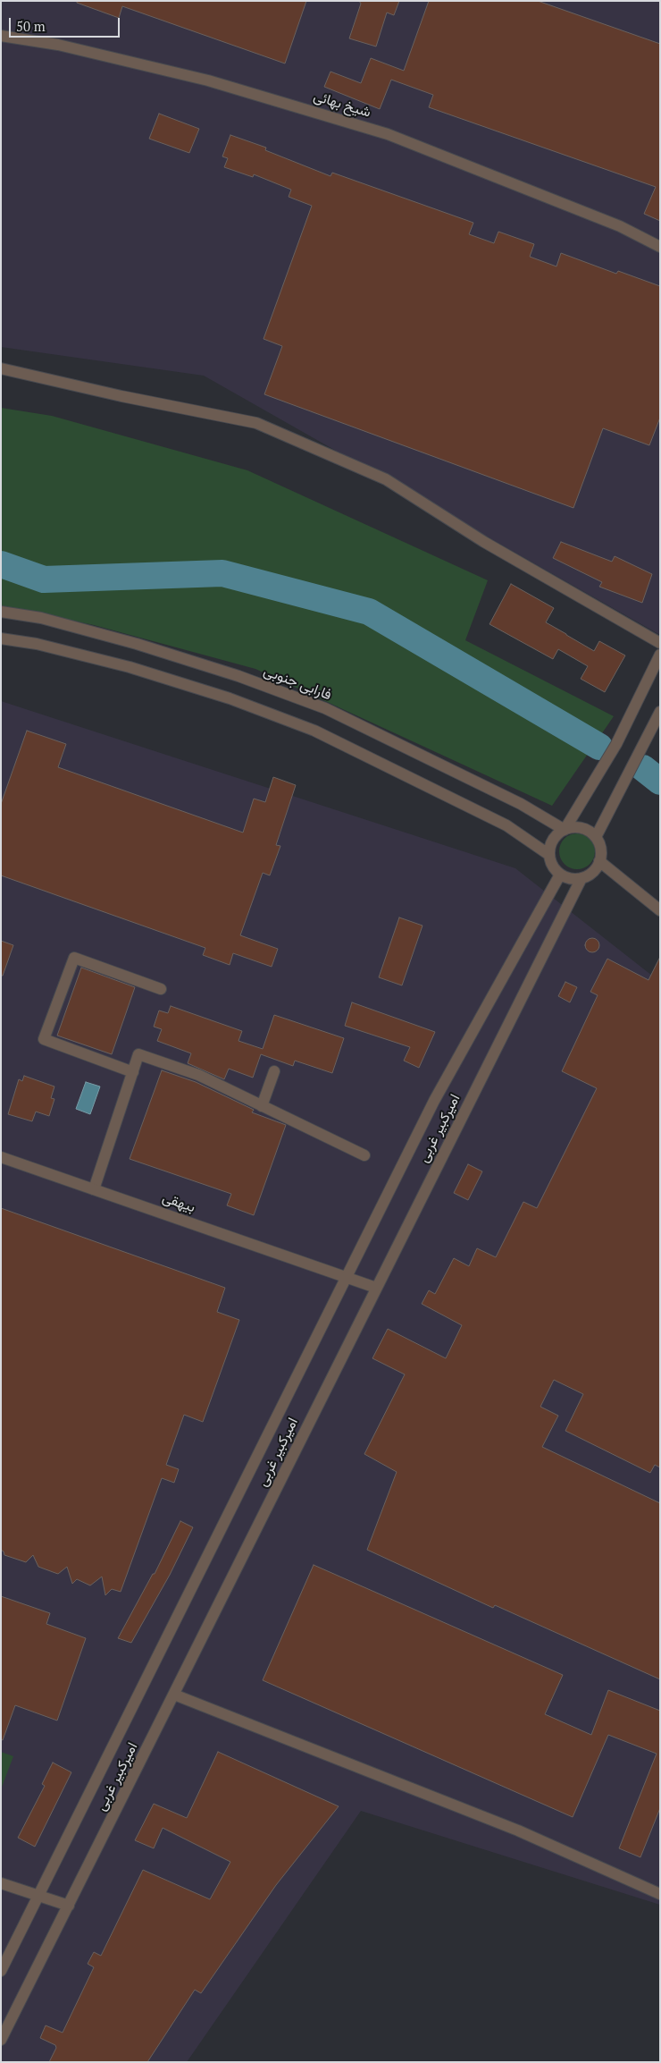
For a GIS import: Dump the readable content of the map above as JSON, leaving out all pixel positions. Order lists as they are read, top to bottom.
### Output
{
  "streets": {
    "street": [
      "شیخ بهائی",
      "فارابی جنوبی",
      "امیرکبیر غربی",
      "بیهقی"
    ]
  },
  "crossings": [
    ["فارابی جنوبی", "امیرکبیر غربی"],
    ["امیرکبیر غربی", "بیهقی"]
  ],
  "scale_bar": "50 m"
}
